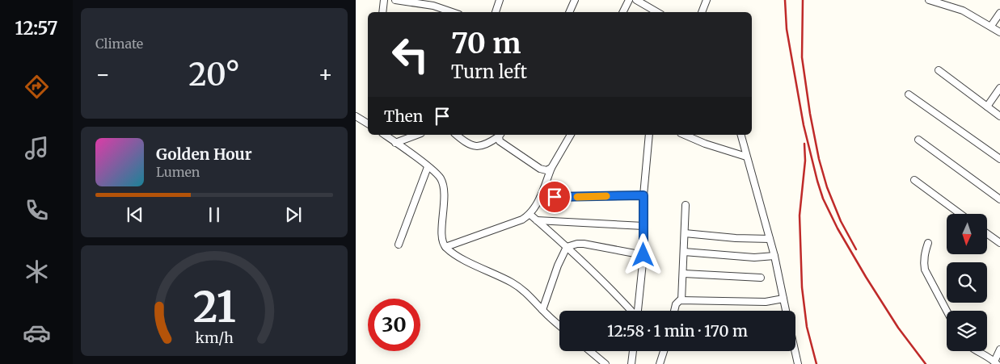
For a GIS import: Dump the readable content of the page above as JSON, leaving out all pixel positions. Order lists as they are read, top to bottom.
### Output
{
  "north": "bottom",
  "page": {
    "tabs": "12:57",
    "tile": "Climate",
    "turn": ["70 m", "Turn left"],
    "heat": ["−", "20°", "+"],
    "then": "Then",
    "song": ["Golden Hour", "Lumen"],
    "limit": "30",
    "trip": "12:58 · 1 min · 170 m",
    "gauge": ["21", "km/h"]
  }
}
